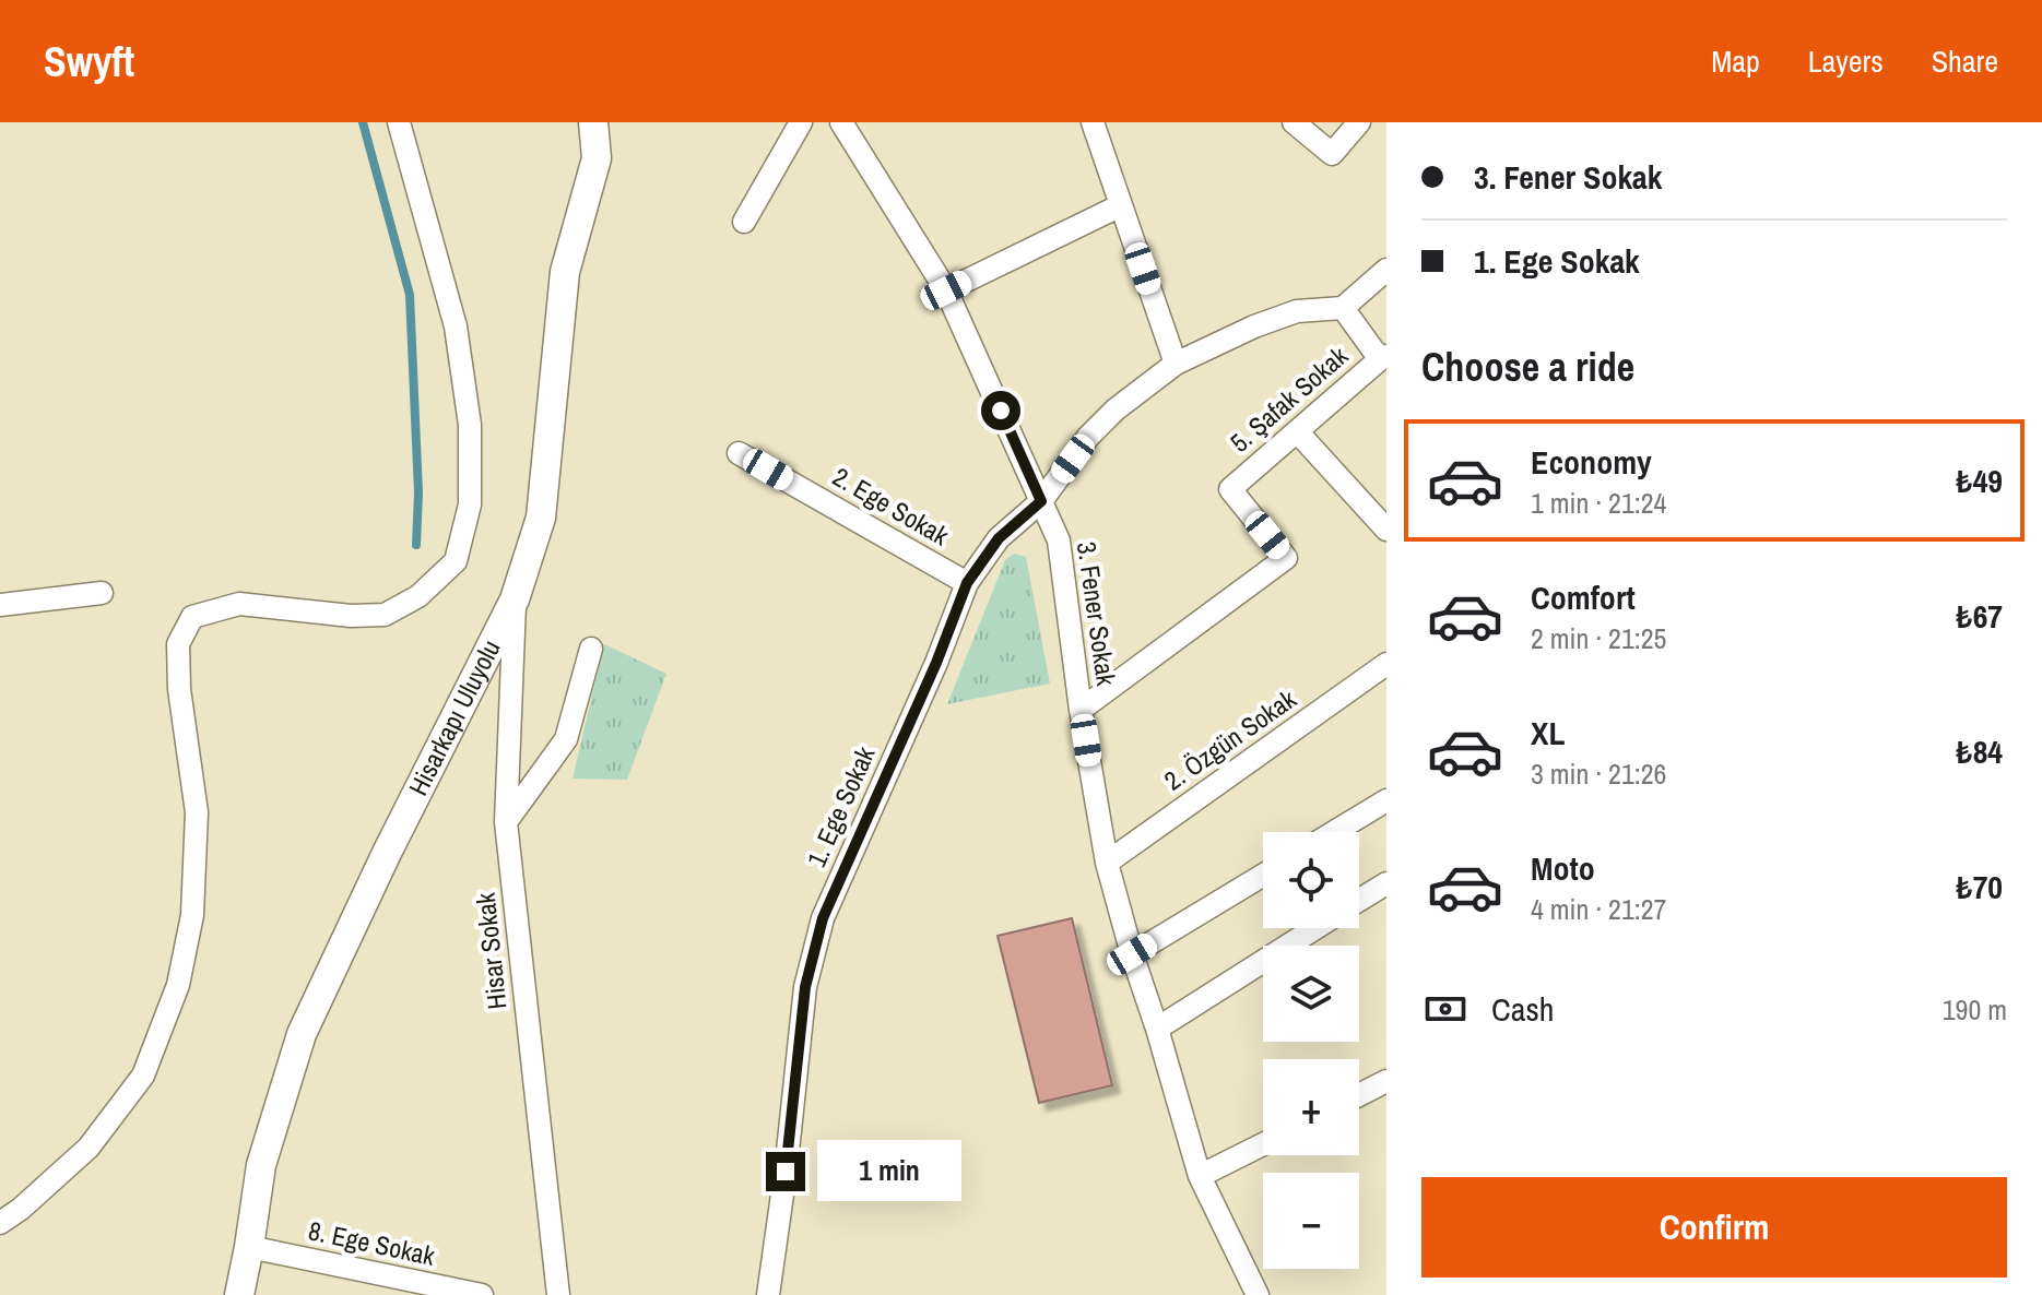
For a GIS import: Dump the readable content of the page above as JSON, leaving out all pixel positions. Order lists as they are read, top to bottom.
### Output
{
  "streets": {
    "street": [
      "5. Şafak Sokak",
      "2. Ege Sokak",
      "3. Fener Sokak",
      "Hisarkapı Uluyolu",
      "2. Özgün Sokak",
      "1. Ege Sokak",
      "Hisar Sokak",
      "8. Ege Sokak"
    ]
  },
  "crossings": [
    ["5. Şafak Sokak", "3. Fener Sokak"],
    ["2. Ege Sokak", "1. Ege Sokak"],
    ["3. Fener Sokak", "2. Özgün Sokak"],
    ["3. Fener Sokak", "1. Ege Sokak"],
    ["Hisarkapı Uluyolu", "Hisar Sokak"],
    ["Hisarkapı Uluyolu", "8. Ege Sokak"]
  ],
  "page": {
    "header": "Swyft",
    "nav": ["Map", "Layers", "Share"],
    "banner": ["3. Fener Sokak", "1. Ege Sokak"],
    "heading": "Choose a ride",
    "list": [
      {
        "name": "Economy",
        "note": "1 min · 21:24",
        "value": "₺49"
      },
      {
        "name": "Comfort",
        "note": "2 min · 21:25",
        "value": "₺67"
      },
      {
        "name": "XL",
        "note": "3 min · 21:26",
        "value": "₺84"
      },
      {
        "name": "Moto",
        "note": "4 min · 21:27",
        "value": "₺70"
      }
    ],
    "map_buttons": ["+", "−"],
    "pay": ["Cash", "190 m"],
    "bubble": "1 min",
    "buttons": "Confirm"
  }
}
